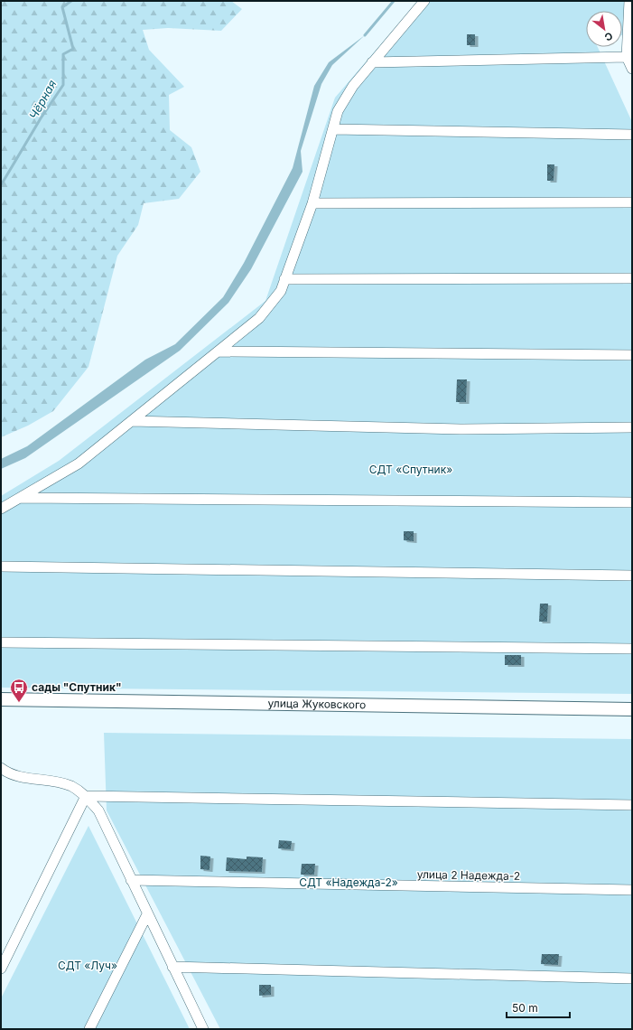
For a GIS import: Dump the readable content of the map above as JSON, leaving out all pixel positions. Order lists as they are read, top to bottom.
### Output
{
  "streets": {
    "main road": ["улица Жуковского"],
    "street": ["улица 2 Надежда-2"]
  },
  "water": ["Чёрная"],
  "parks": ["СДТ «Спутник»", "СДТ «Надежда-2»", "СДТ «Луч»"],
  "places": {
    "bus stop": ["сады \"Спутник\""]
  },
  "scale_bar": "50 m",
  "north": "bottom right"
}
